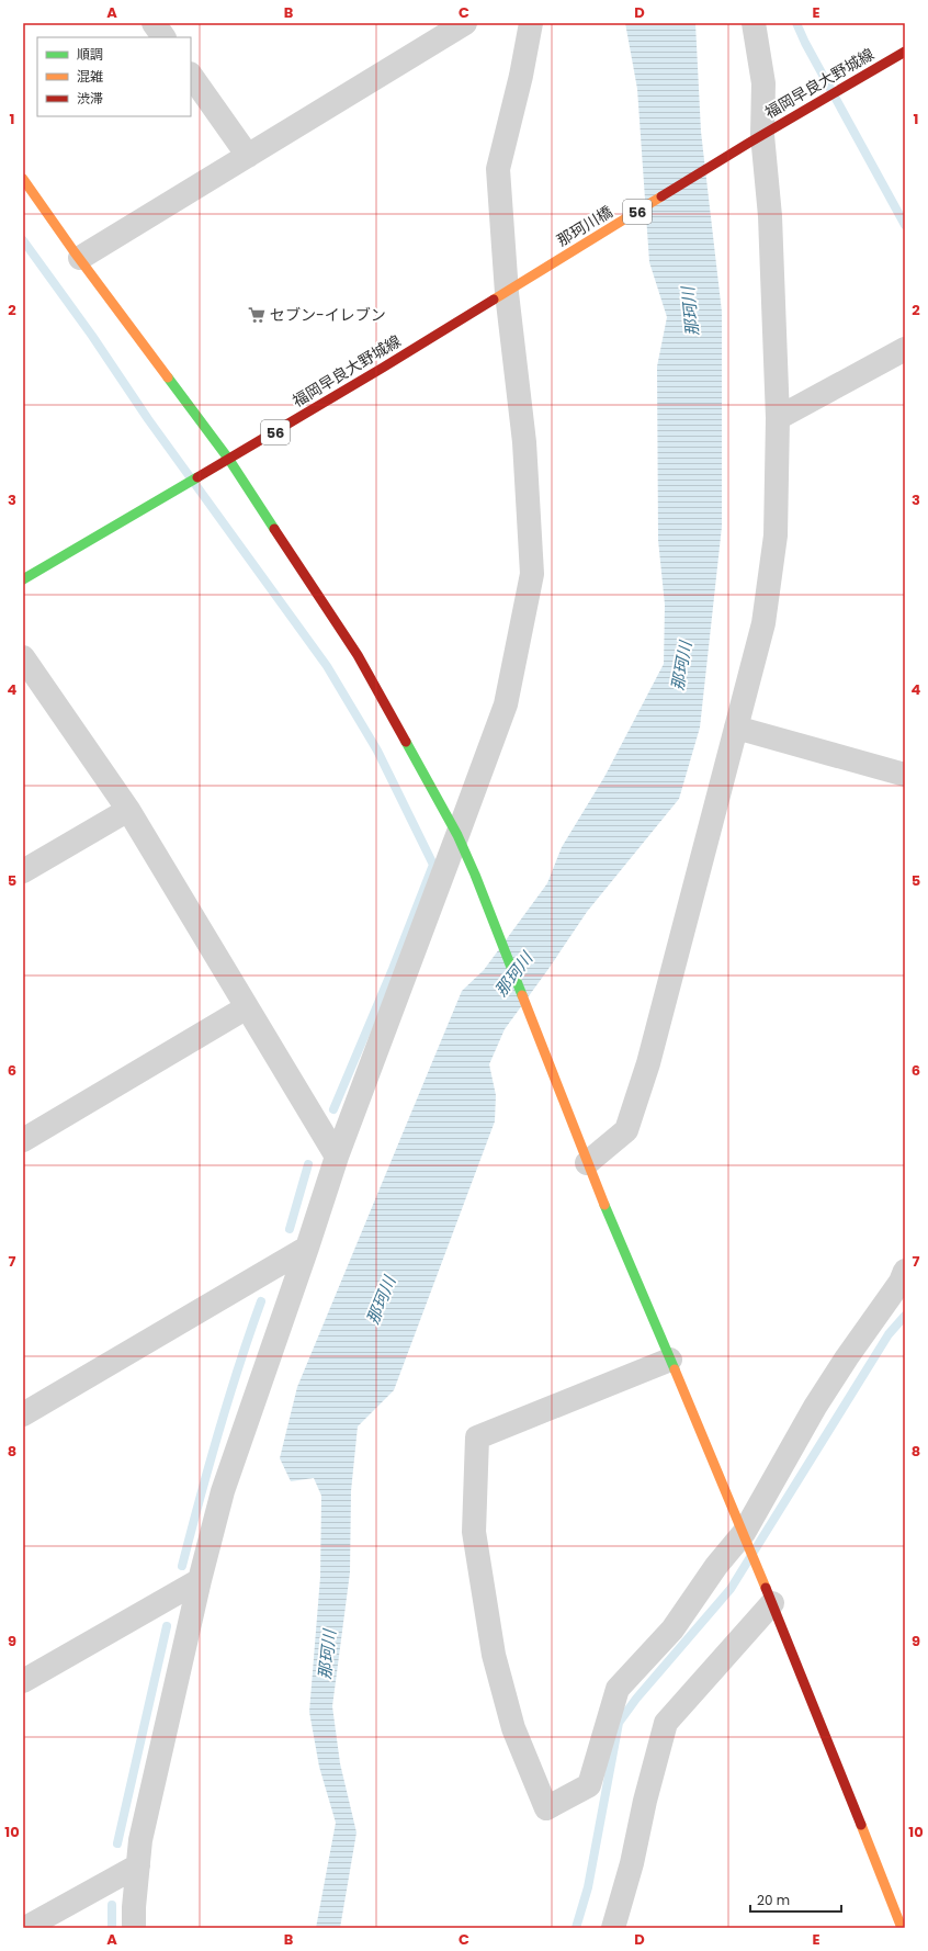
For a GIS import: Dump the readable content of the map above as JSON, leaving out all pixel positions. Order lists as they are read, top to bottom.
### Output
{
  "streets": {
    "street": ["福岡早良大野城線", "56", "那珂川橋"]
  },
  "crossings": [
    ["福岡早良大野城線", "那珂川橋"]
  ],
  "water": ["那珂川"],
  "places": {
    "supermarket": ["セブン-イレブン"]
  },
  "legend": ["順調", "混雑", "渋滞"],
  "scale_bar": "20 m",
  "grid": {
    "columns": [
      "A",
      "B",
      "C",
      "D",
      "E"
    ],
    "rows": [
      "1",
      "2",
      "3",
      "4",
      "5",
      "6",
      "7",
      "8",
      "9",
      "10"
    ]
  }
}
